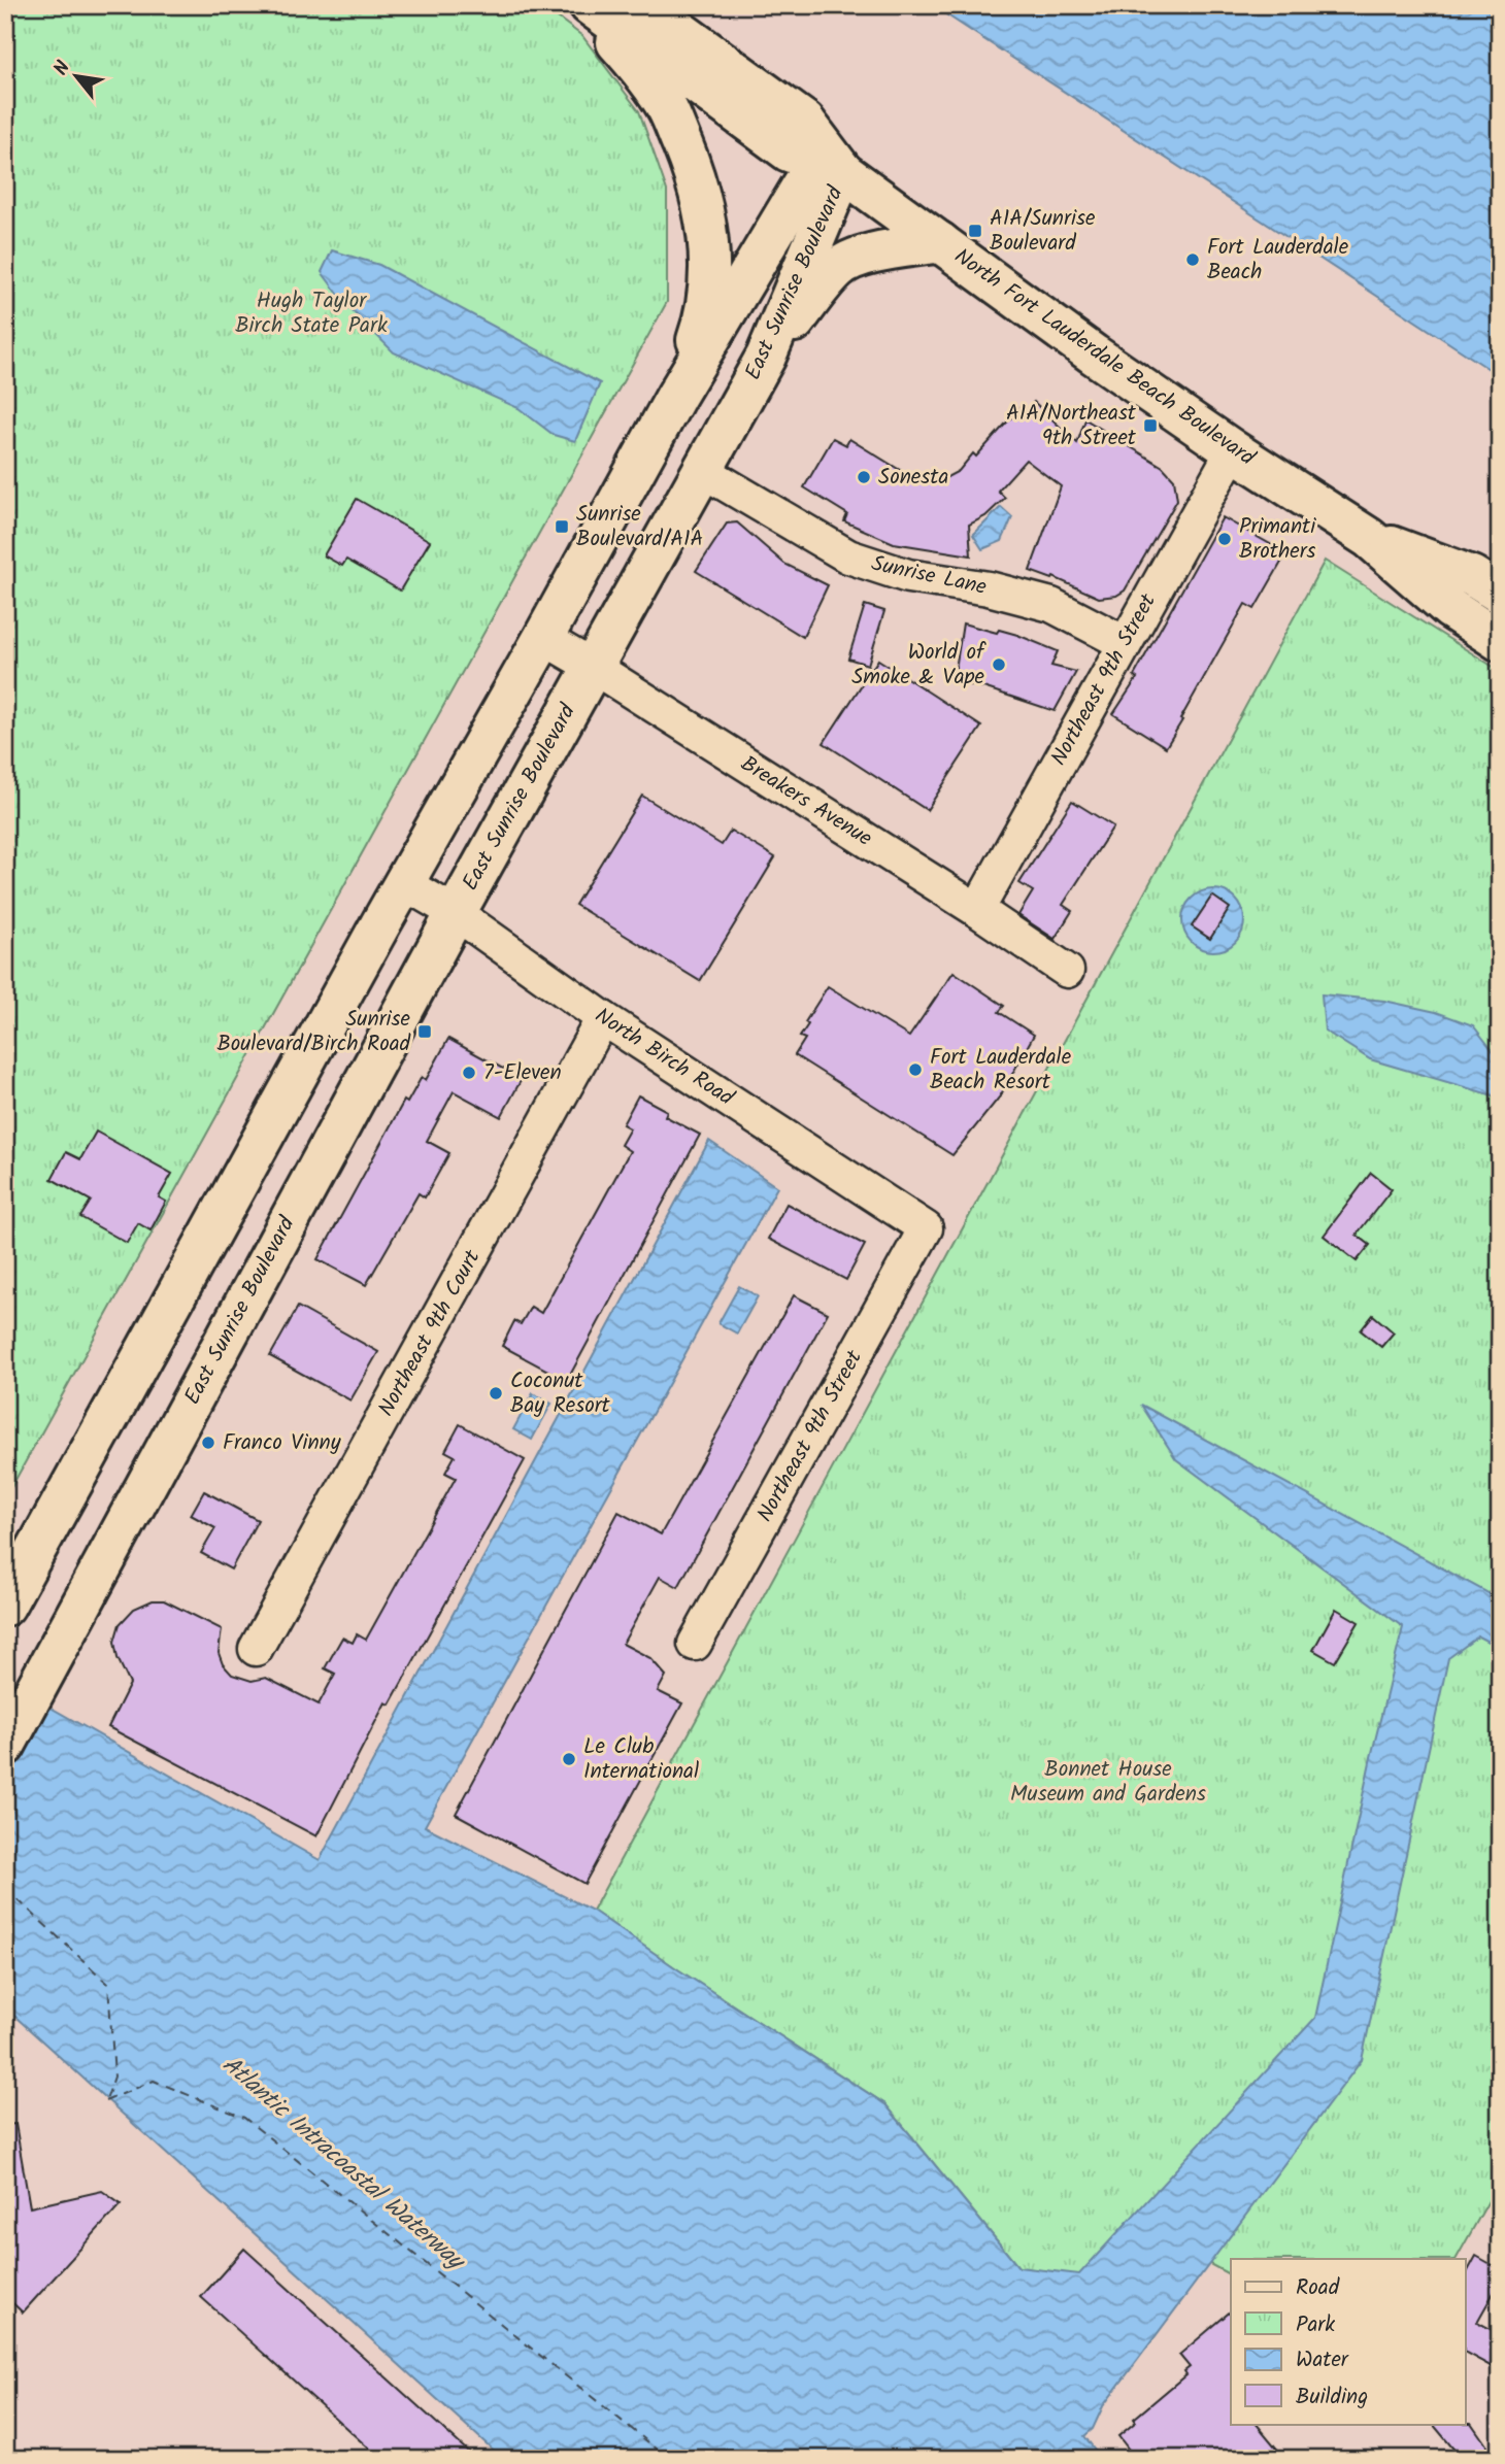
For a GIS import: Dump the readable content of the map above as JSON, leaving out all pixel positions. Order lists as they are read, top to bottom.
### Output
{
  "streets": {
    "main road": ["East Sunrise Boulevard", "North Fort Lauderdale Beach Boulevard"],
    "street": [
      "Sunrise Lane",
      "Northeast 9th Street",
      "Breakers Avenue",
      "North Birch Road",
      "Northeast 9th Court"
    ]
  },
  "crossings": [
    ["East Sunrise Boulevard", "North Fort Lauderdale Beach Boulevard"],
    ["East Sunrise Boulevard", "Sunrise Lane"],
    ["East Sunrise Boulevard", "Breakers Avenue"],
    ["East Sunrise Boulevard", "North Birch Road"],
    ["North Fort Lauderdale Beach Boulevard", "Northeast 9th Street"],
    ["Sunrise Lane", "Northeast 9th Street"],
    ["Northeast 9th Street", "Breakers Avenue"],
    ["Northeast 9th Street", "North Birch Road"],
    ["North Birch Road", "Northeast 9th Court"]
  ],
  "water": ["Atlantic Intracoastal Waterway"],
  "parks": ["Hugh Taylor Birch State Park", "Bonnet House Museum and Gardens"],
  "places": {
    "transit": [
      "A1A/Sunrise Boulevard",
      "A1A/Northeast 9th Street",
      "Sunrise Boulevard/A1A",
      "Sunrise Boulevard/Birch Road"
    ],
    "other": [
      "Fort Lauderdale Beach",
      "Sonesta",
      "Primanti Brothers",
      "World of Smoke & Vape",
      "Fort Lauderdale Beach Resort",
      "7-Eleven",
      "Coconut Bay Resort",
      "Franco Vinny",
      "Le Club International"
    ]
  },
  "legend": [
    "Road",
    "Park",
    "Water",
    "Building"
  ],
  "north": "top left"
}
